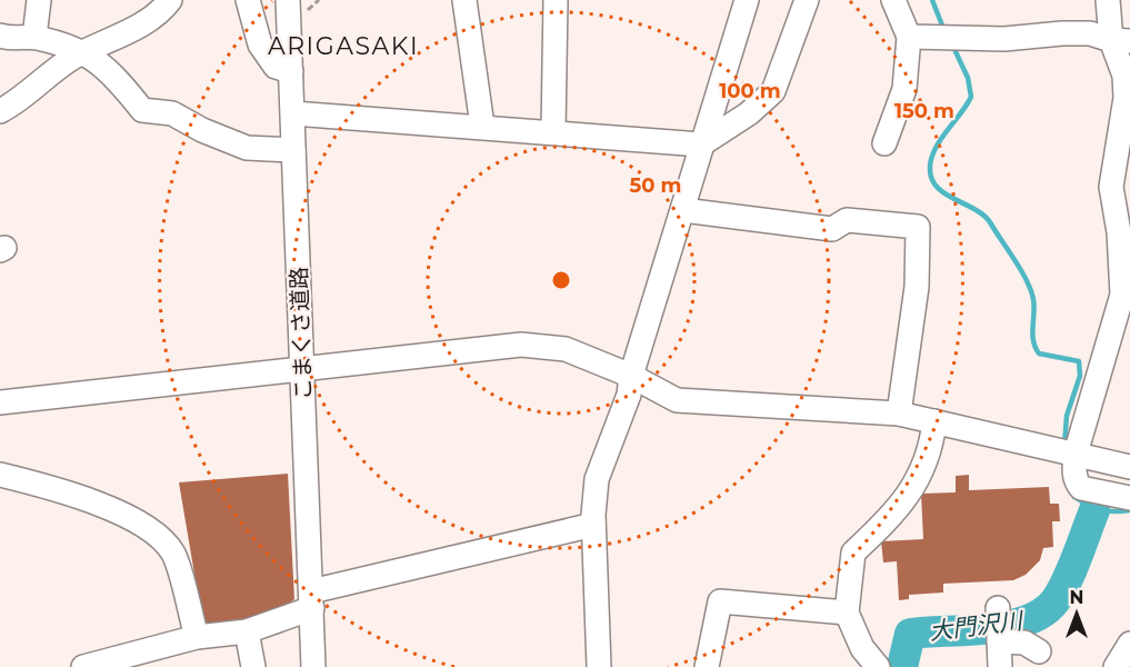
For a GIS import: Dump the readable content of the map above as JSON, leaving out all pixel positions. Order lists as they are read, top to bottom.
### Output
{
  "streets": {
    "street": ["こまくさ道路"]
  },
  "districts": ["ARIGASAKI"],
  "water": ["大門沢川"],
  "north": "top",
  "rings": ["100 m", "150 m", "50 m"]
}
